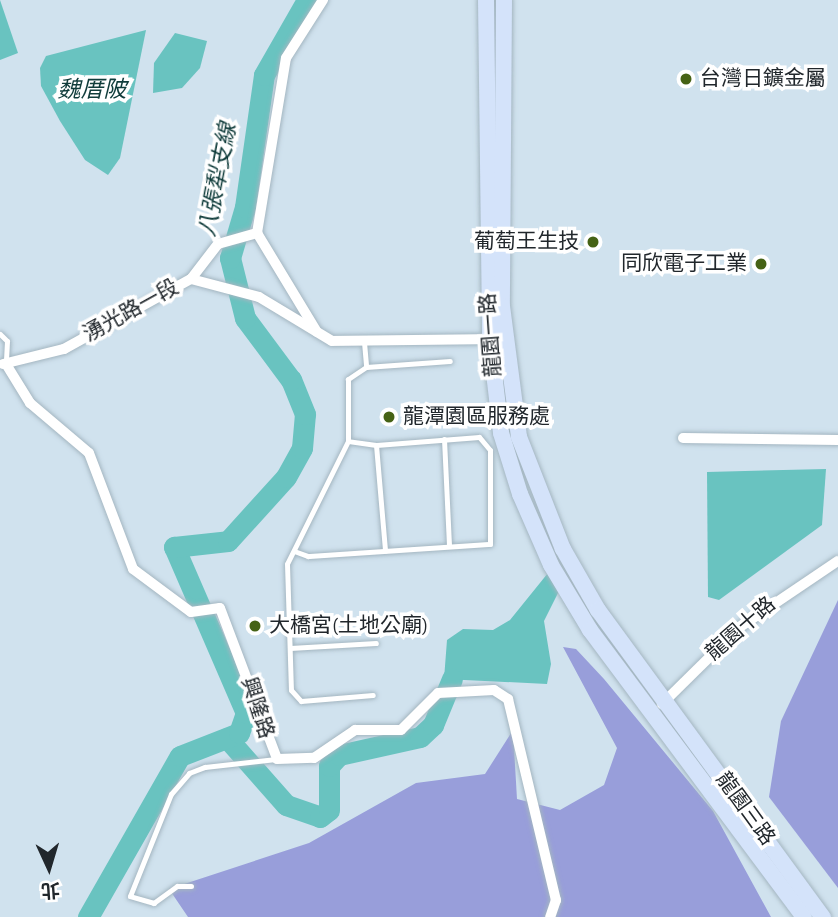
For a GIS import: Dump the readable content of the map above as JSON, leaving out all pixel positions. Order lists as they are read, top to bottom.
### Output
{
  "streets": {
    "street": [
      "湧光路一段",
      "龍園一路",
      "龍園十路",
      "興隆路",
      "龍園三路"
    ]
  },
  "crossings": [
    ["湧光路一段", "龍園一路"],
    ["湧光路一段", "興隆路"],
    ["龍園一路", "龍園十路"],
    ["龍園一路", "龍園三路"],
    ["龍園十路", "龍園三路"]
  ],
  "water": ["魏厝陂", "八張犁支線"],
  "places": [
    "台灣日鑛金屬",
    "葡萄王生技",
    "同欣電子工業",
    "龍潭園區服務處",
    "大橋宮(土地公廟)"
  ],
  "north": "bottom"
}
